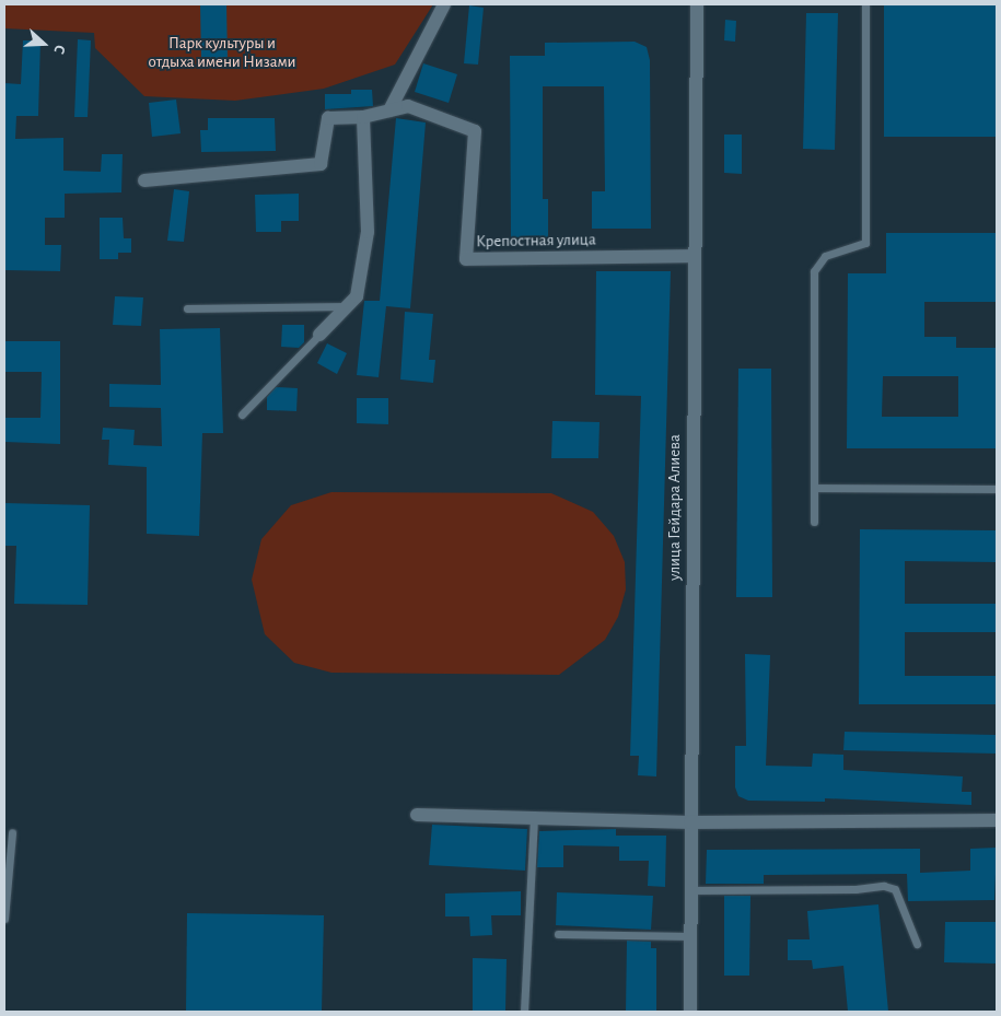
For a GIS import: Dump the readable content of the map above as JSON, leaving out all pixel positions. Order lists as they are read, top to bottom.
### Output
{
  "streets": {
    "street": ["Крепостная улица", "улица Гейдара Алиева"]
  },
  "crossings": [
    ["Крепостная улица", "улица Гейдара Алиева"]
  ],
  "parks": ["Парк культуры и отдыха имени Низами"],
  "north": "right"
}
